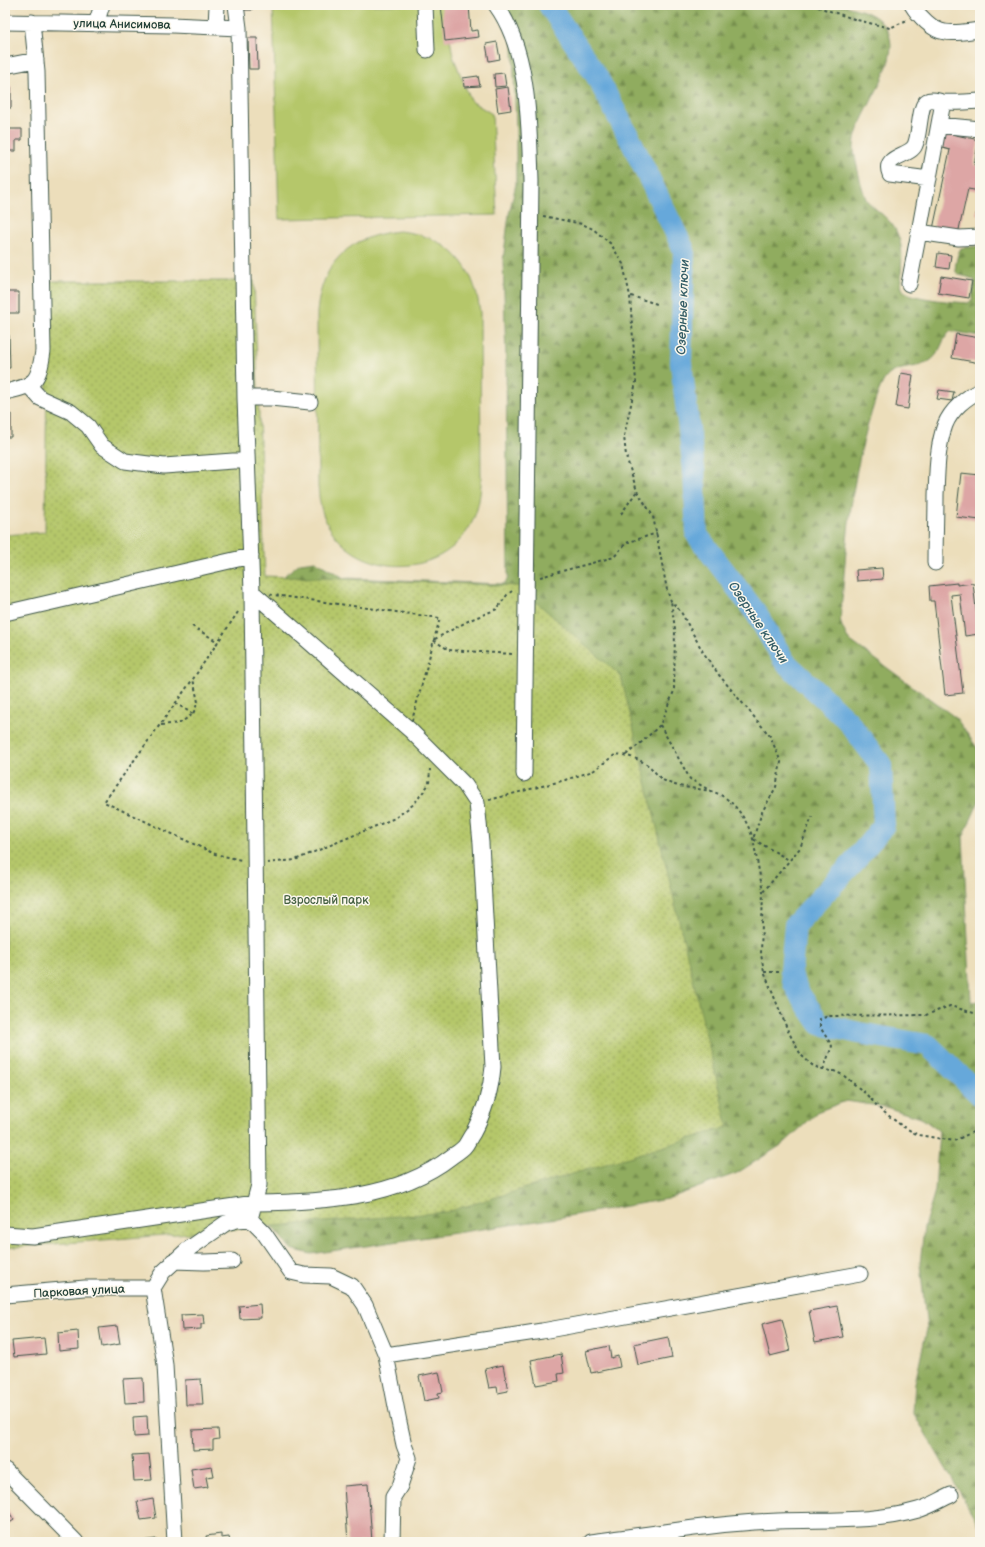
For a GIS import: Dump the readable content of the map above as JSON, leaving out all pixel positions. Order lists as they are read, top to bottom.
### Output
{
  "streets": {
    "street": ["улица Анисимова", "Парковая улица"]
  },
  "water": ["Озерные ключи"],
  "parks": ["Взрослый парк"]
}
